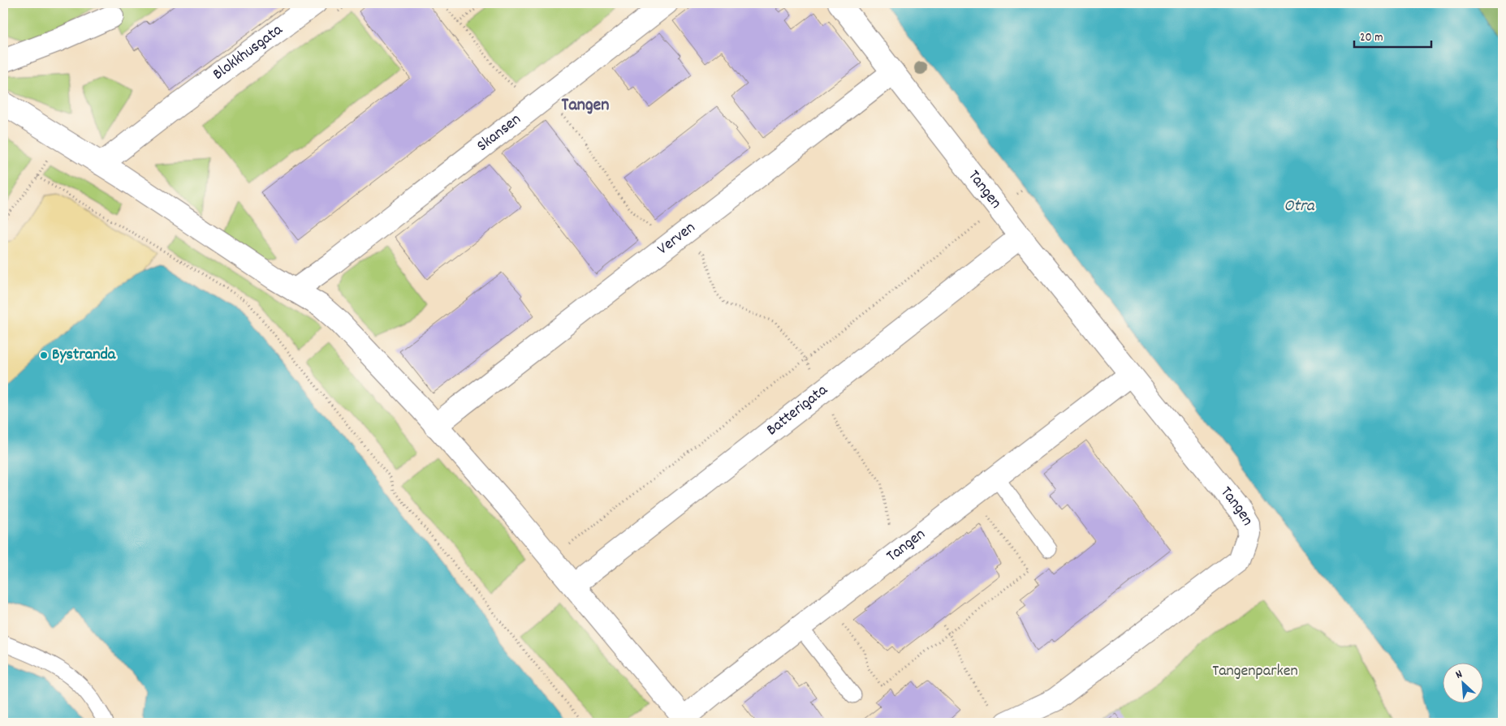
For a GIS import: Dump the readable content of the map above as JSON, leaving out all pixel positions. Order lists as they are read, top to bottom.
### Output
{
  "streets": {
    "street": [
      "Blokkhusgata",
      "Skansen",
      "Tangen",
      "Verven",
      "Batterigata"
    ]
  },
  "crossings": [
    ["Tangen", "Verven"],
    ["Tangen", "Batterigata"]
  ],
  "districts": ["Tangen"],
  "water": ["Otra"],
  "parks": ["Tangenparken"],
  "places": ["Bystranda"],
  "scale_bar": "20 m",
  "north": "top left"
}
